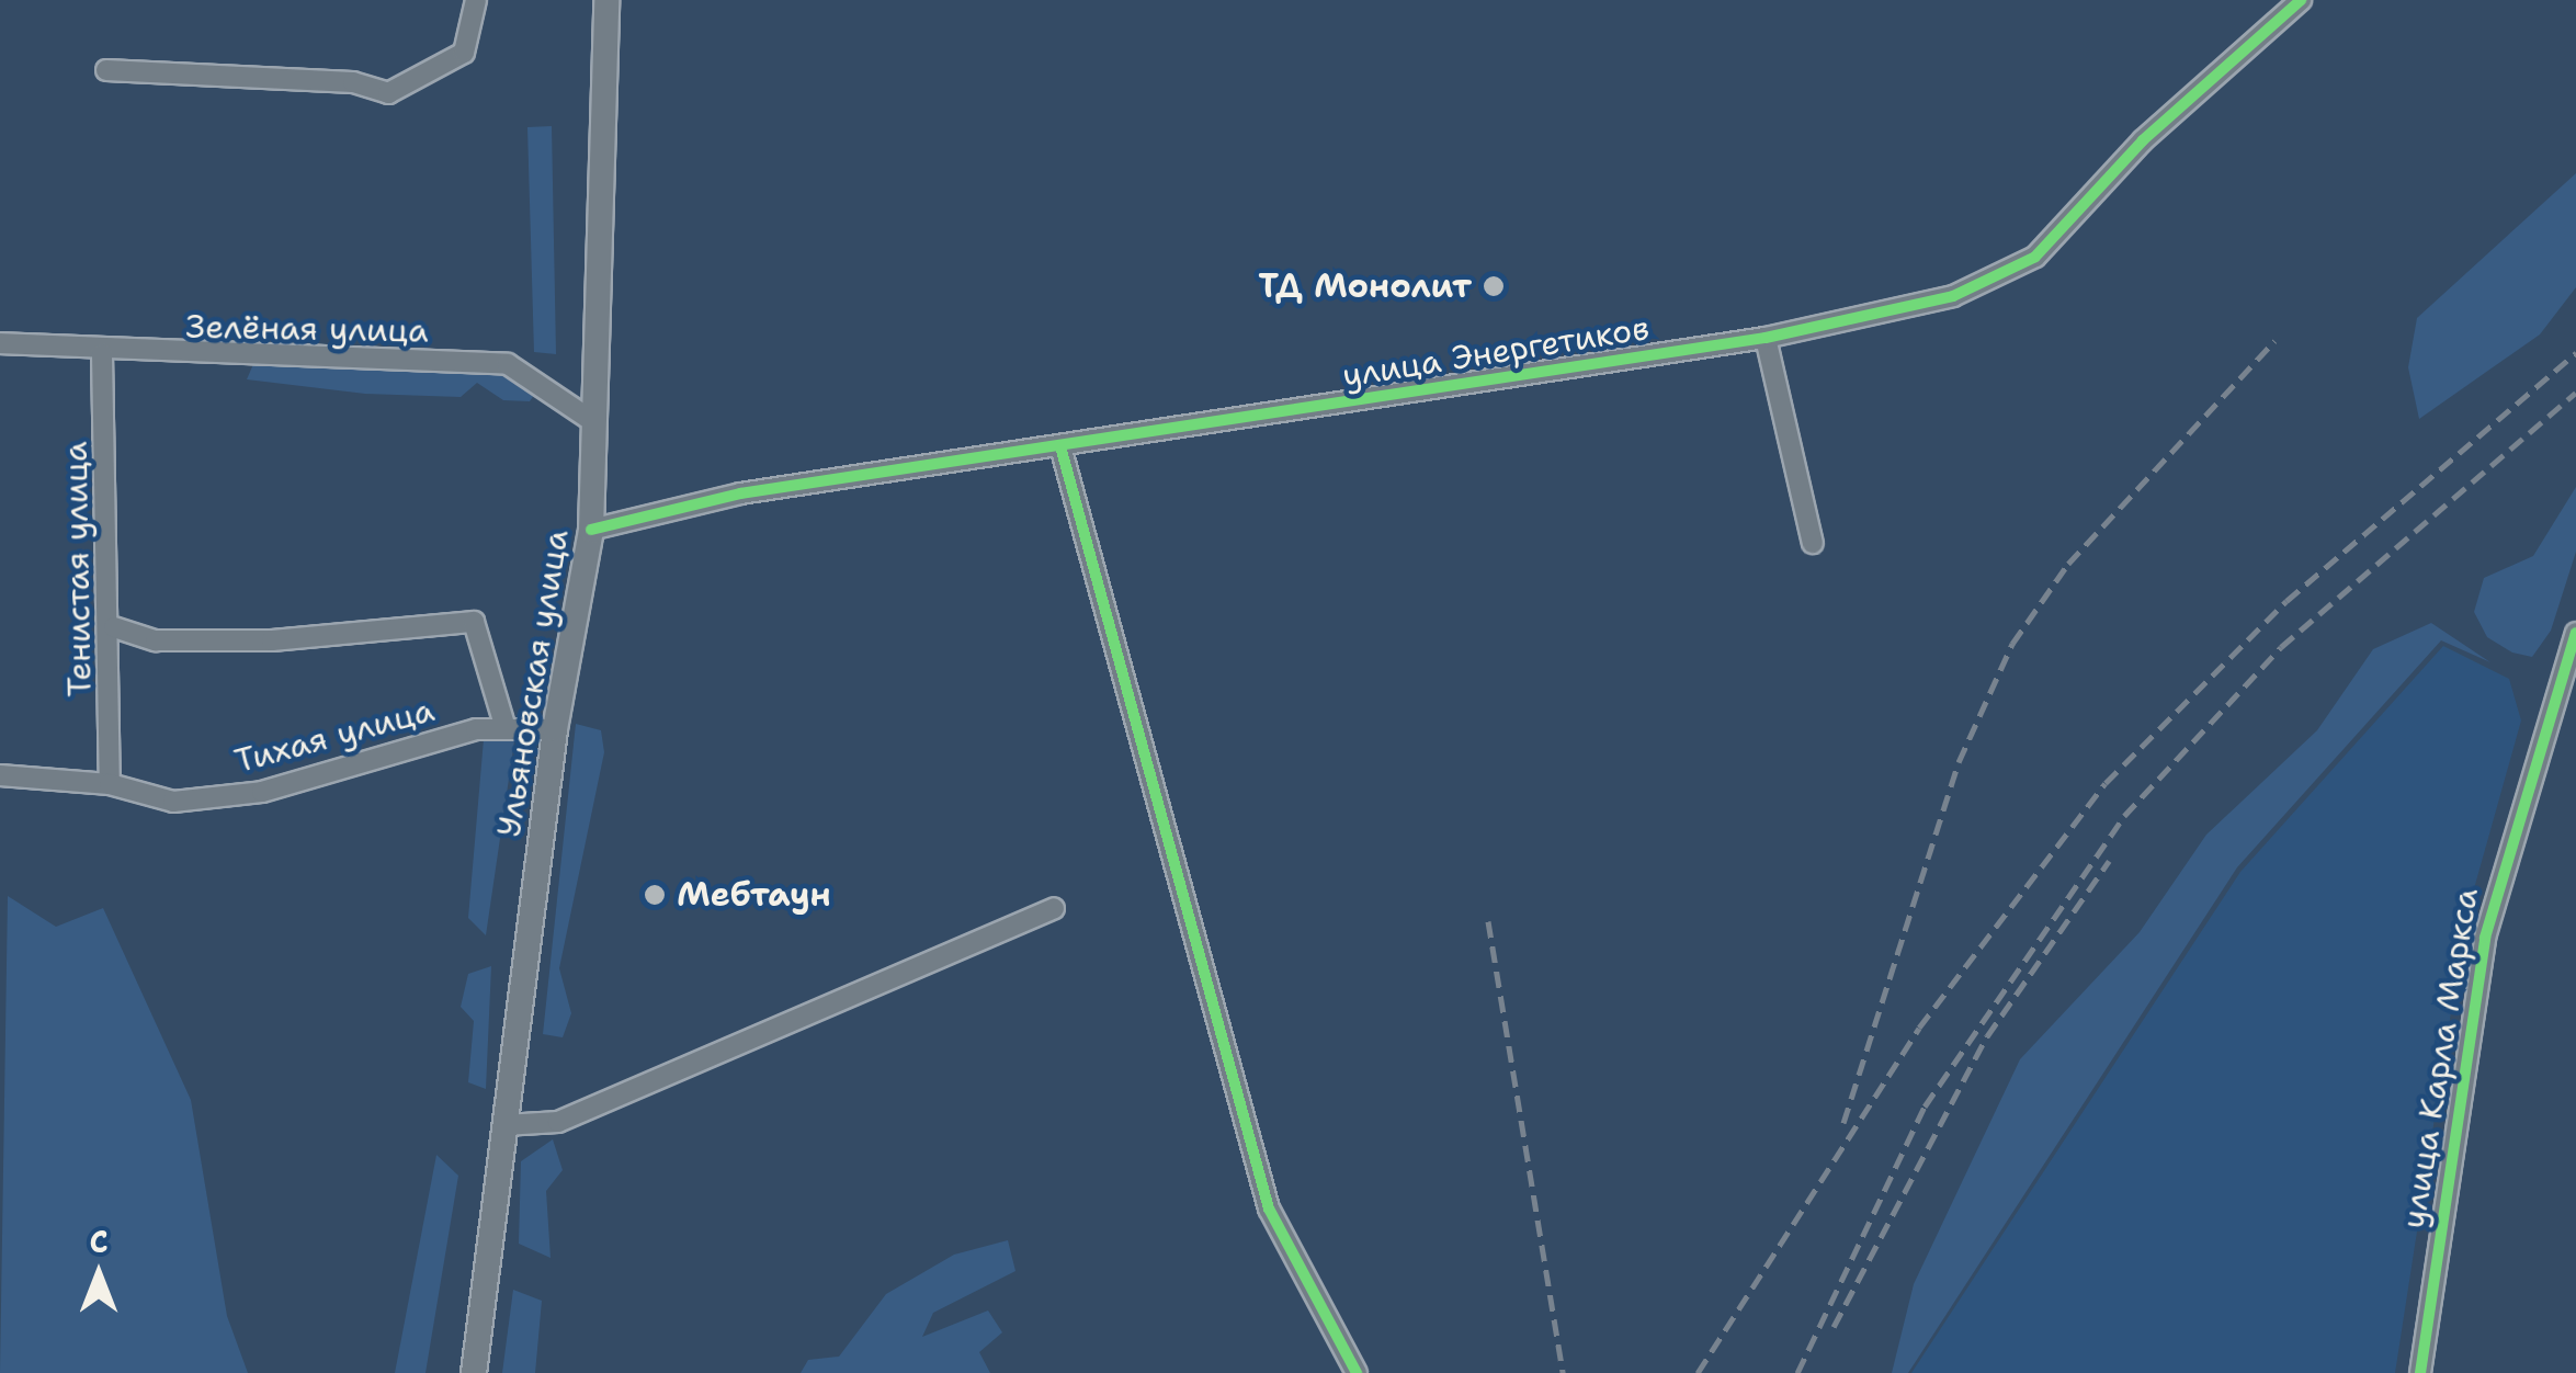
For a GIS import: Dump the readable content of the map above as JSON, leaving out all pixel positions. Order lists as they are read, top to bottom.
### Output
{
  "streets": {
    "main road": ["Ульяновская улица"],
    "street": [
      "Зелёная улица",
      "улица Энергетиков",
      "Тенистая улица",
      "Тихая улица",
      "улица Карла Маркса"
    ]
  },
  "crossings": [
    ["Зелёная улица", "Тенистая улица"],
    ["Зелёная улица", "Ульяновская улица"],
    ["улица Энергетиков", "Ульяновская улица"],
    ["Тенистая улица", "Тихая улица"],
    ["Ульяновская улица", "Тихая улица"]
  ],
  "places": ["ТД Монолит", "Мебтаун"],
  "north": "top"
}
